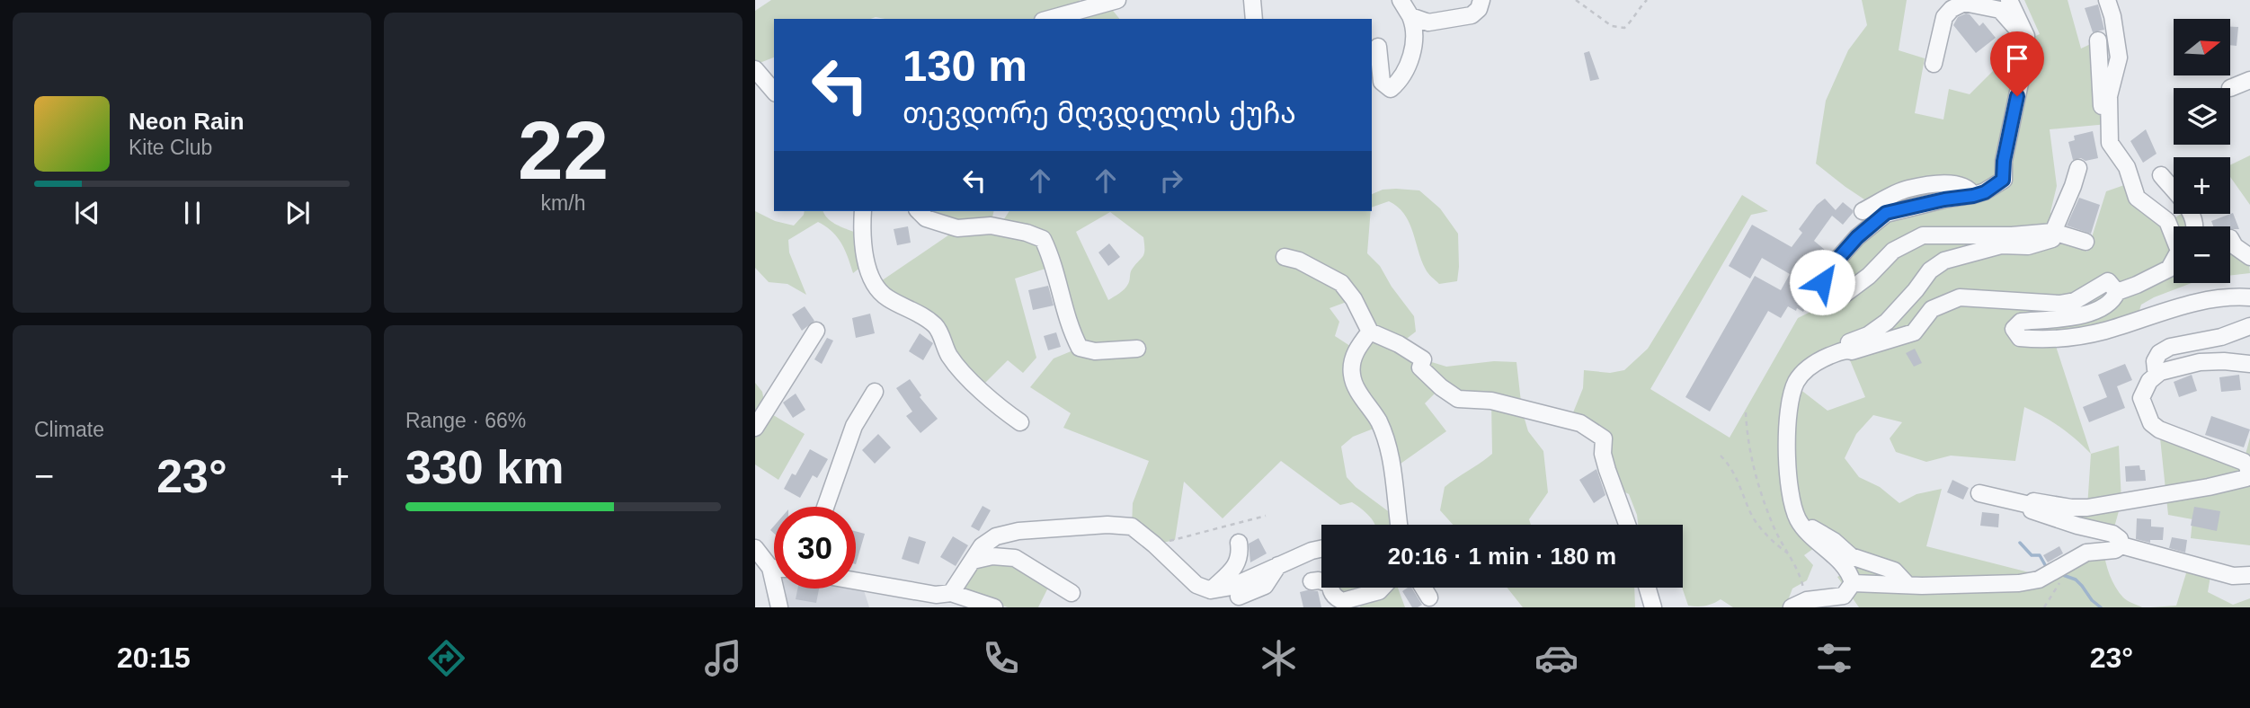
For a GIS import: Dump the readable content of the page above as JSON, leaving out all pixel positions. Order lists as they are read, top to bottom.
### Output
{
  "north": "right",
  "page": {
    "tile": [
      ["22", "km/h"],
      "Climate",
      ["Range · 66%", "330 km"]
    ],
    "map_buttons": ["+", "−"],
    "turn": ["130 m", "თევდორე მღვდელის ქუჩა"],
    "song": ["Neon Rain", "Kite Club"],
    "heat": ["−", "23°", "+"],
    "limit": "30",
    "trip": "20:16 · 1 min · 180 m",
    "tabs": ["20:15", "23°"]
  }
}
